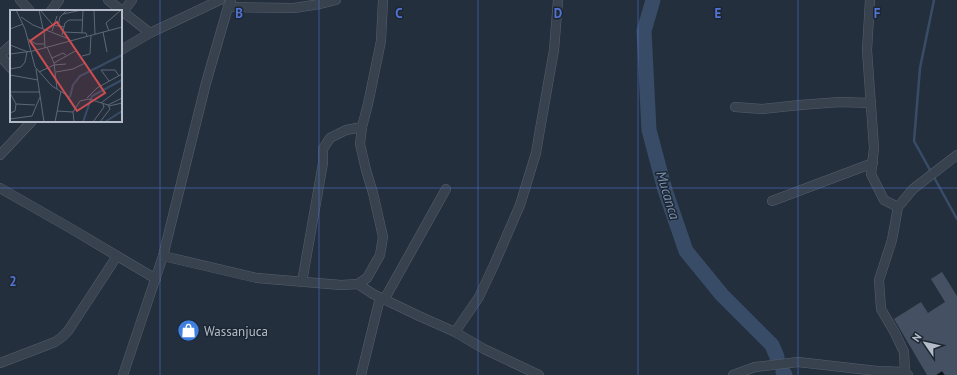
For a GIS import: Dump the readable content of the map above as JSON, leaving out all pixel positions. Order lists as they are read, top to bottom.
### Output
{
  "water": ["Mucanca"],
  "places": {
    "shop": ["Wassanjuca"]
  },
  "north": "top left",
  "grid": {
    "columns": [
      "B",
      "C",
      "D",
      "E",
      "F"
    ],
    "rows": ["2"]
  }
}
